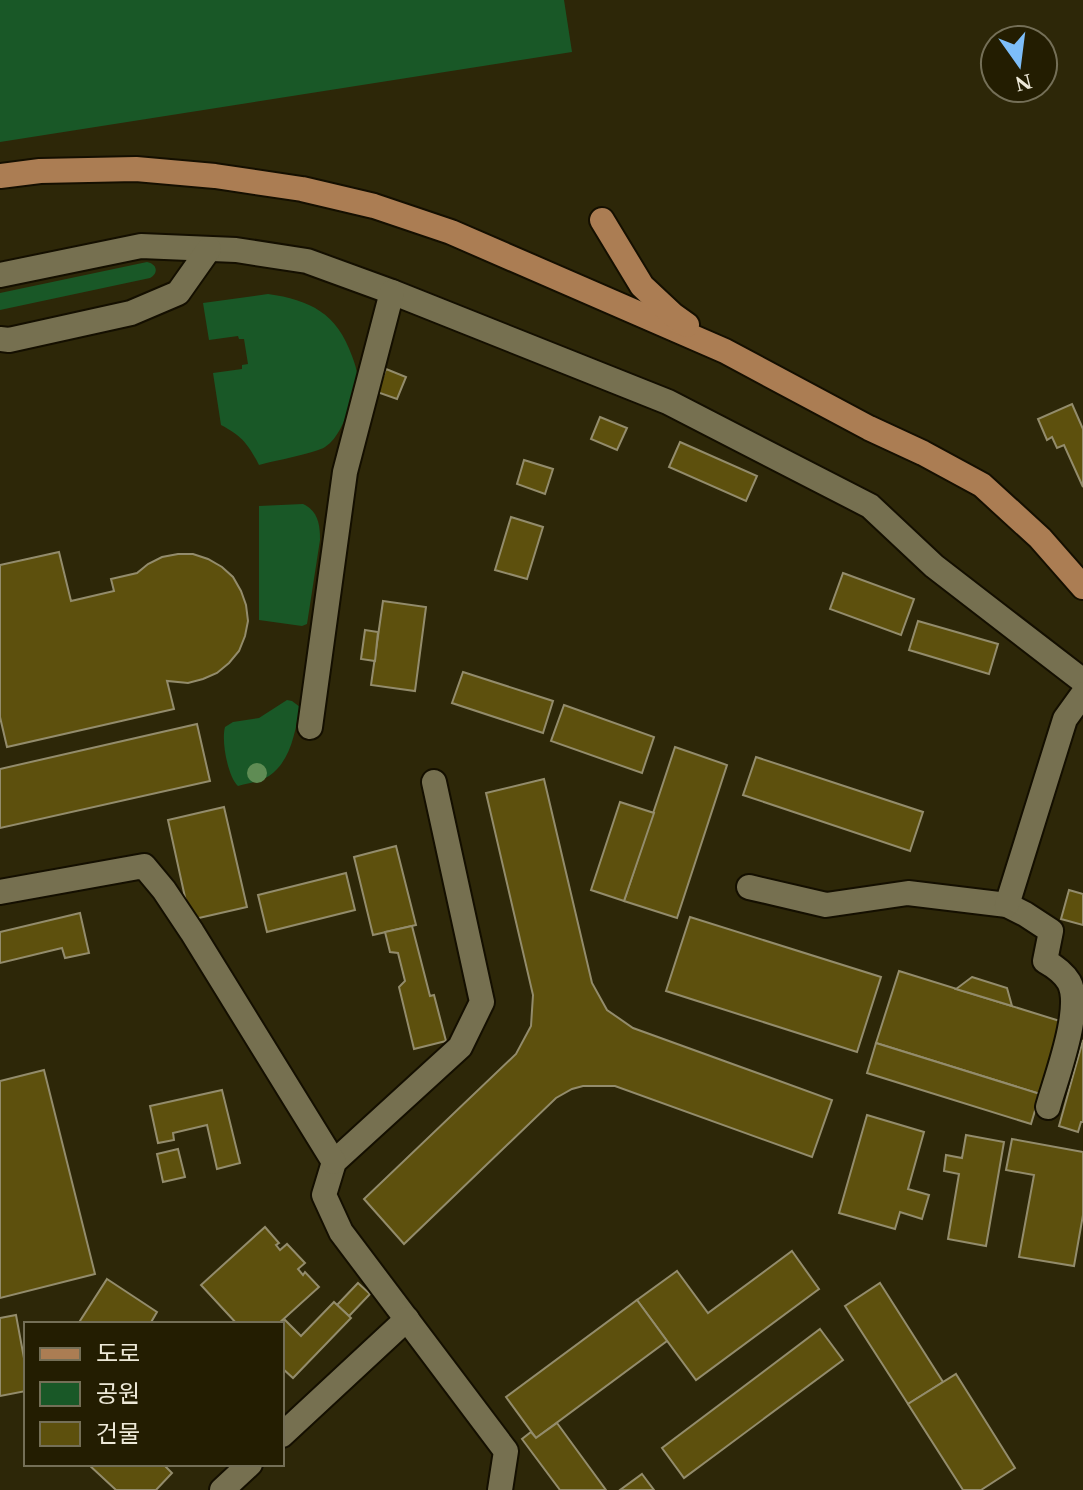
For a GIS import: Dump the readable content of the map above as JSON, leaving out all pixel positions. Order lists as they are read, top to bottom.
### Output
{
  "legend": ["도로", "공원", "건물"],
  "north": "bottom"
}
